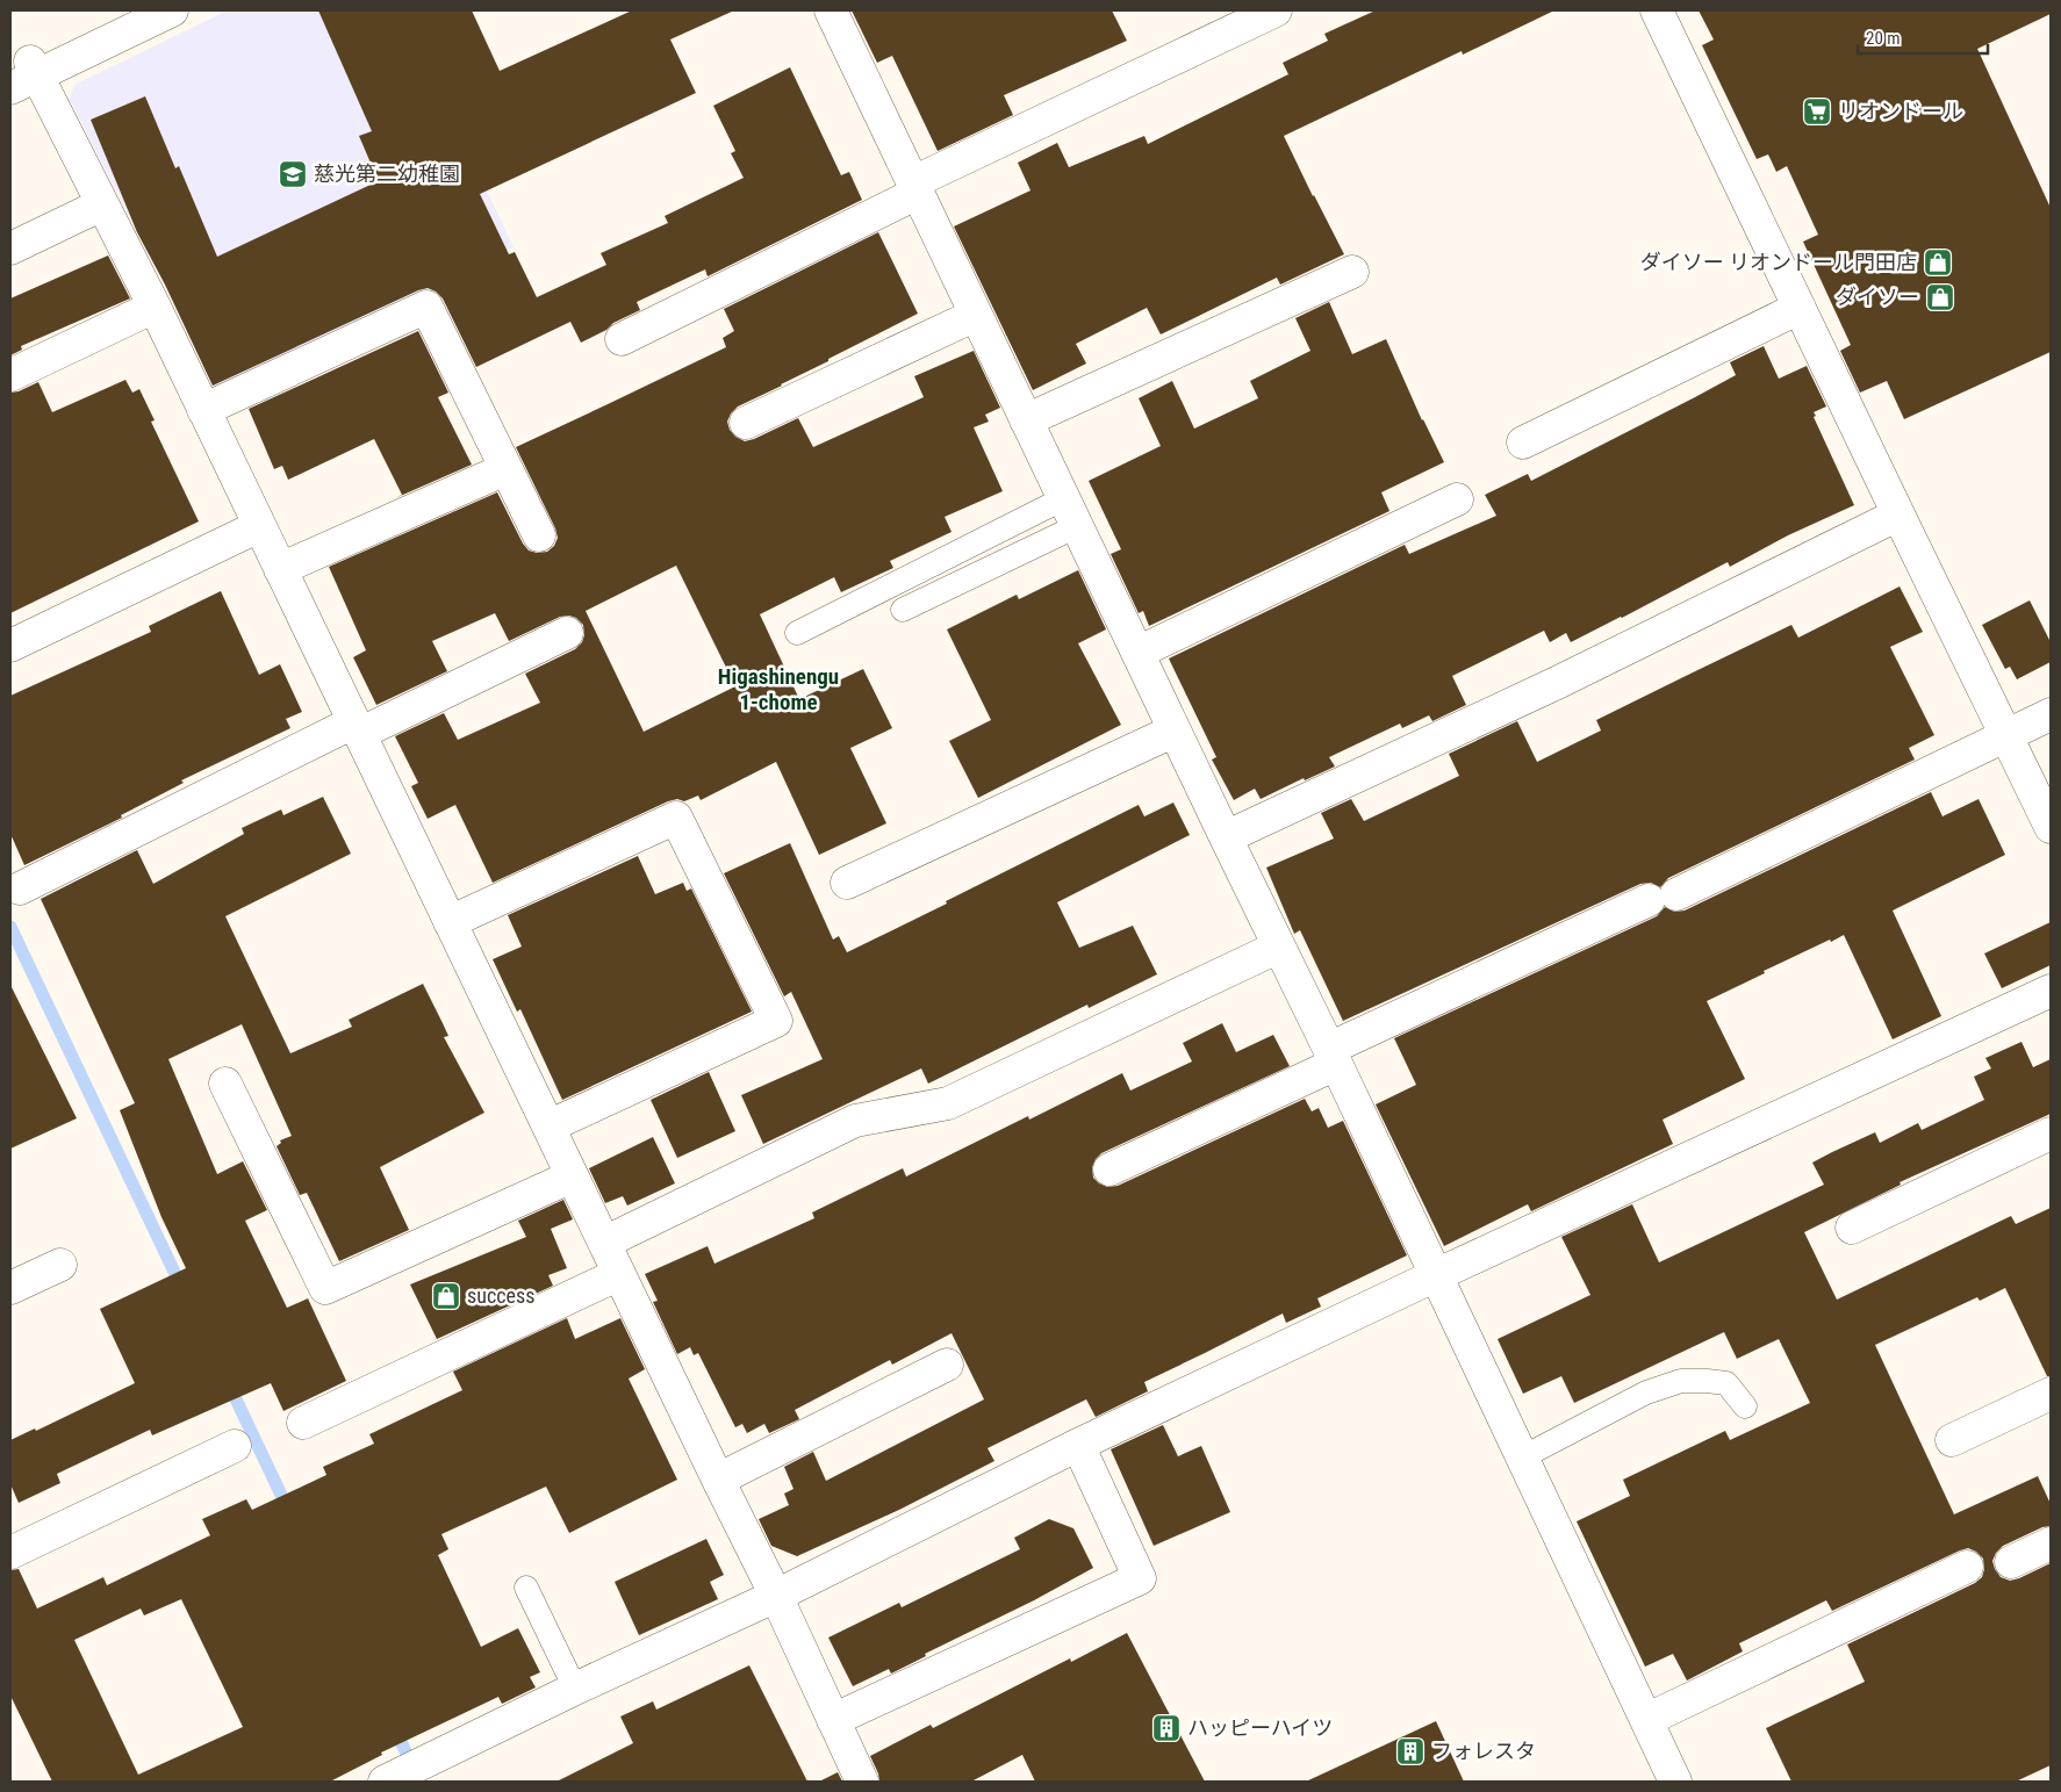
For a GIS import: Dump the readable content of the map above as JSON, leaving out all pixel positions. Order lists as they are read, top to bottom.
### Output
{
  "districts": ["Higashinengu 1-chome"],
  "places": {
    "supermarket": ["リオンドール"],
    "school or university": ["慈光第二幼稚園"],
    "shop": ["ダイソー リオンドール門田店", "ダイソー", "success"],
    "building": ["ハッピーハイツ", "フォレスタ"]
  },
  "scale_bar": "20 m"
}
